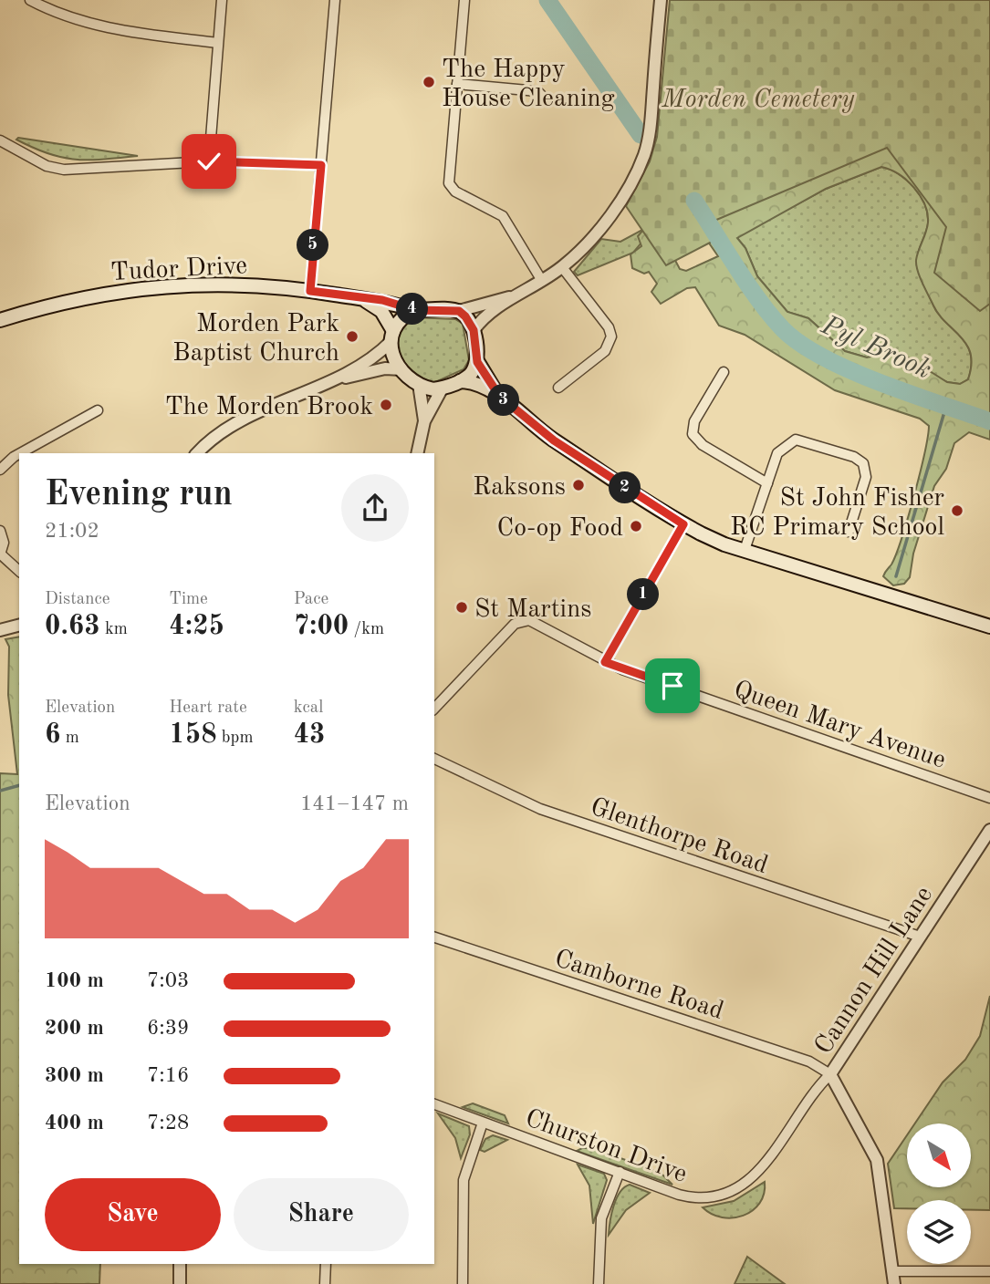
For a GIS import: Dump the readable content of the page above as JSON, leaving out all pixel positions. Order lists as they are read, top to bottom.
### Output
{
  "streets": {
    "main road": ["Tudor Drive"],
    "street": [
      "Queen Mary Avenue",
      "Glenthorpe Road",
      "Cannon Hill Lane",
      "Camborne Road",
      "Churston Drive"
    ]
  },
  "crossings": [
    ["Glenthorpe Road", "Cannon Hill Lane"],
    ["Cannon Hill Lane", "Camborne Road"],
    ["Cannon Hill Lane", "Churston Drive"],
    ["Camborne Road", "Churston Drive"]
  ],
  "water": ["Pyl Brook"],
  "parks": ["Morden Cemetery"],
  "places": [
    "The Happy House Cleaning",
    "Morden Park Baptist Church",
    "The Morden Brook",
    "Raksons",
    "St John Fisher RC Primary School",
    "Co-op Food",
    "St Martins"
  ],
  "north": "bottom right",
  "page": {
    "pins": [
      "5",
      "4",
      "3",
      "2",
      "1"
    ],
    "heading": ["Evening run", "21:02"],
    "stats": [
      ["Distance", "0.63 km"],
      ["Time", "4:25"],
      ["Pace", "7:00 /km"],
      ["Elevation", "6 m"],
      ["Heart rate", "158 bpm"],
      ["kcal", "43"]
    ],
    "chart": ["Elevation", "141–147 m"],
    "list": [
      {
        "name": "100 m",
        "note": "7:03"
      },
      {
        "name": "200 m",
        "note": "6:39"
      },
      {
        "name": "300 m",
        "note": "7:16"
      },
      {
        "name": "400 m",
        "note": "7:28"
      }
    ],
    "buttons": ["Save", "Share"]
  }
}
